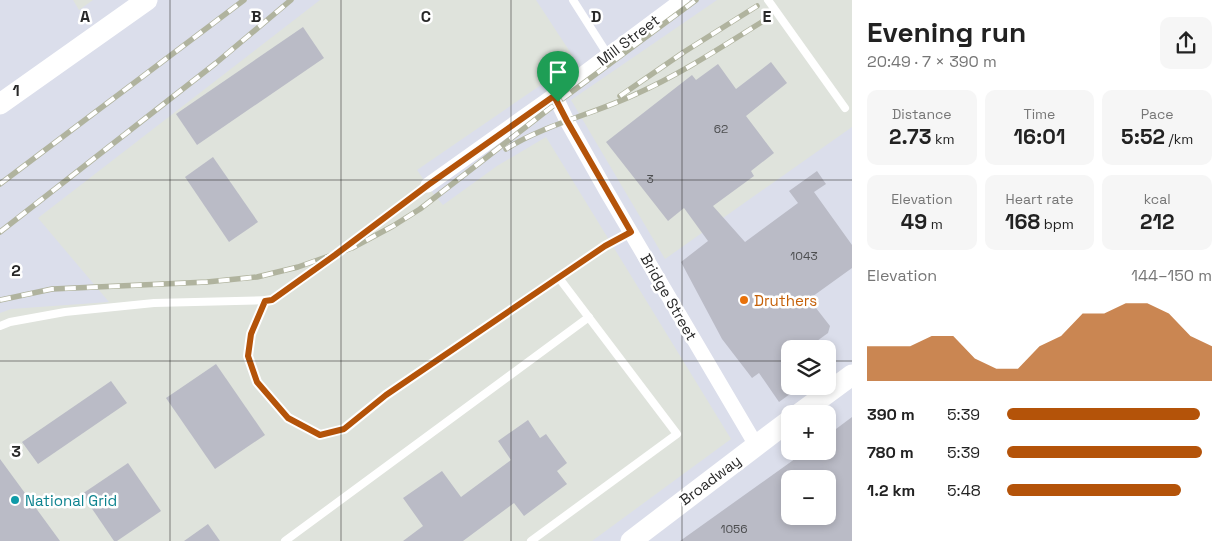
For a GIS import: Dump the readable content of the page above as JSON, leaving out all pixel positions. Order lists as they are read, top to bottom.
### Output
{
  "streets": {
    "street": ["Mill Street", "Bridge Street", "Broadway"]
  },
  "crossings": [
    ["Mill Street", "Bridge Street"],
    ["Bridge Street", "Broadway"]
  ],
  "places": ["Druthers", "National Grid"],
  "house_numbers": [
    "62",
    "3",
    "1043",
    "1056"
  ],
  "page": {
    "heading": ["Evening run", "20:49 · 7 × 390 m"],
    "stats": [
      ["Distance", "2.73 km"],
      ["Time", "16:01"],
      ["Pace", "5:52 /km"],
      ["Elevation", "49 m"],
      ["Heart rate", "168 bpm"],
      ["kcal", "212"]
    ],
    "chart": ["Elevation", "144–150 m"],
    "map_buttons": ["+", "−"],
    "list": [
      {
        "name": "390 m",
        "note": "5:39"
      },
      {
        "name": "780 m",
        "note": "5:39"
      },
      {
        "name": "1.2 km",
        "note": "5:48"
      }
    ]
  },
  "grid": {
    "columns": [
      "A",
      "B",
      "C",
      "D",
      "E"
    ],
    "rows": ["1", "2", "3"]
  }
}
